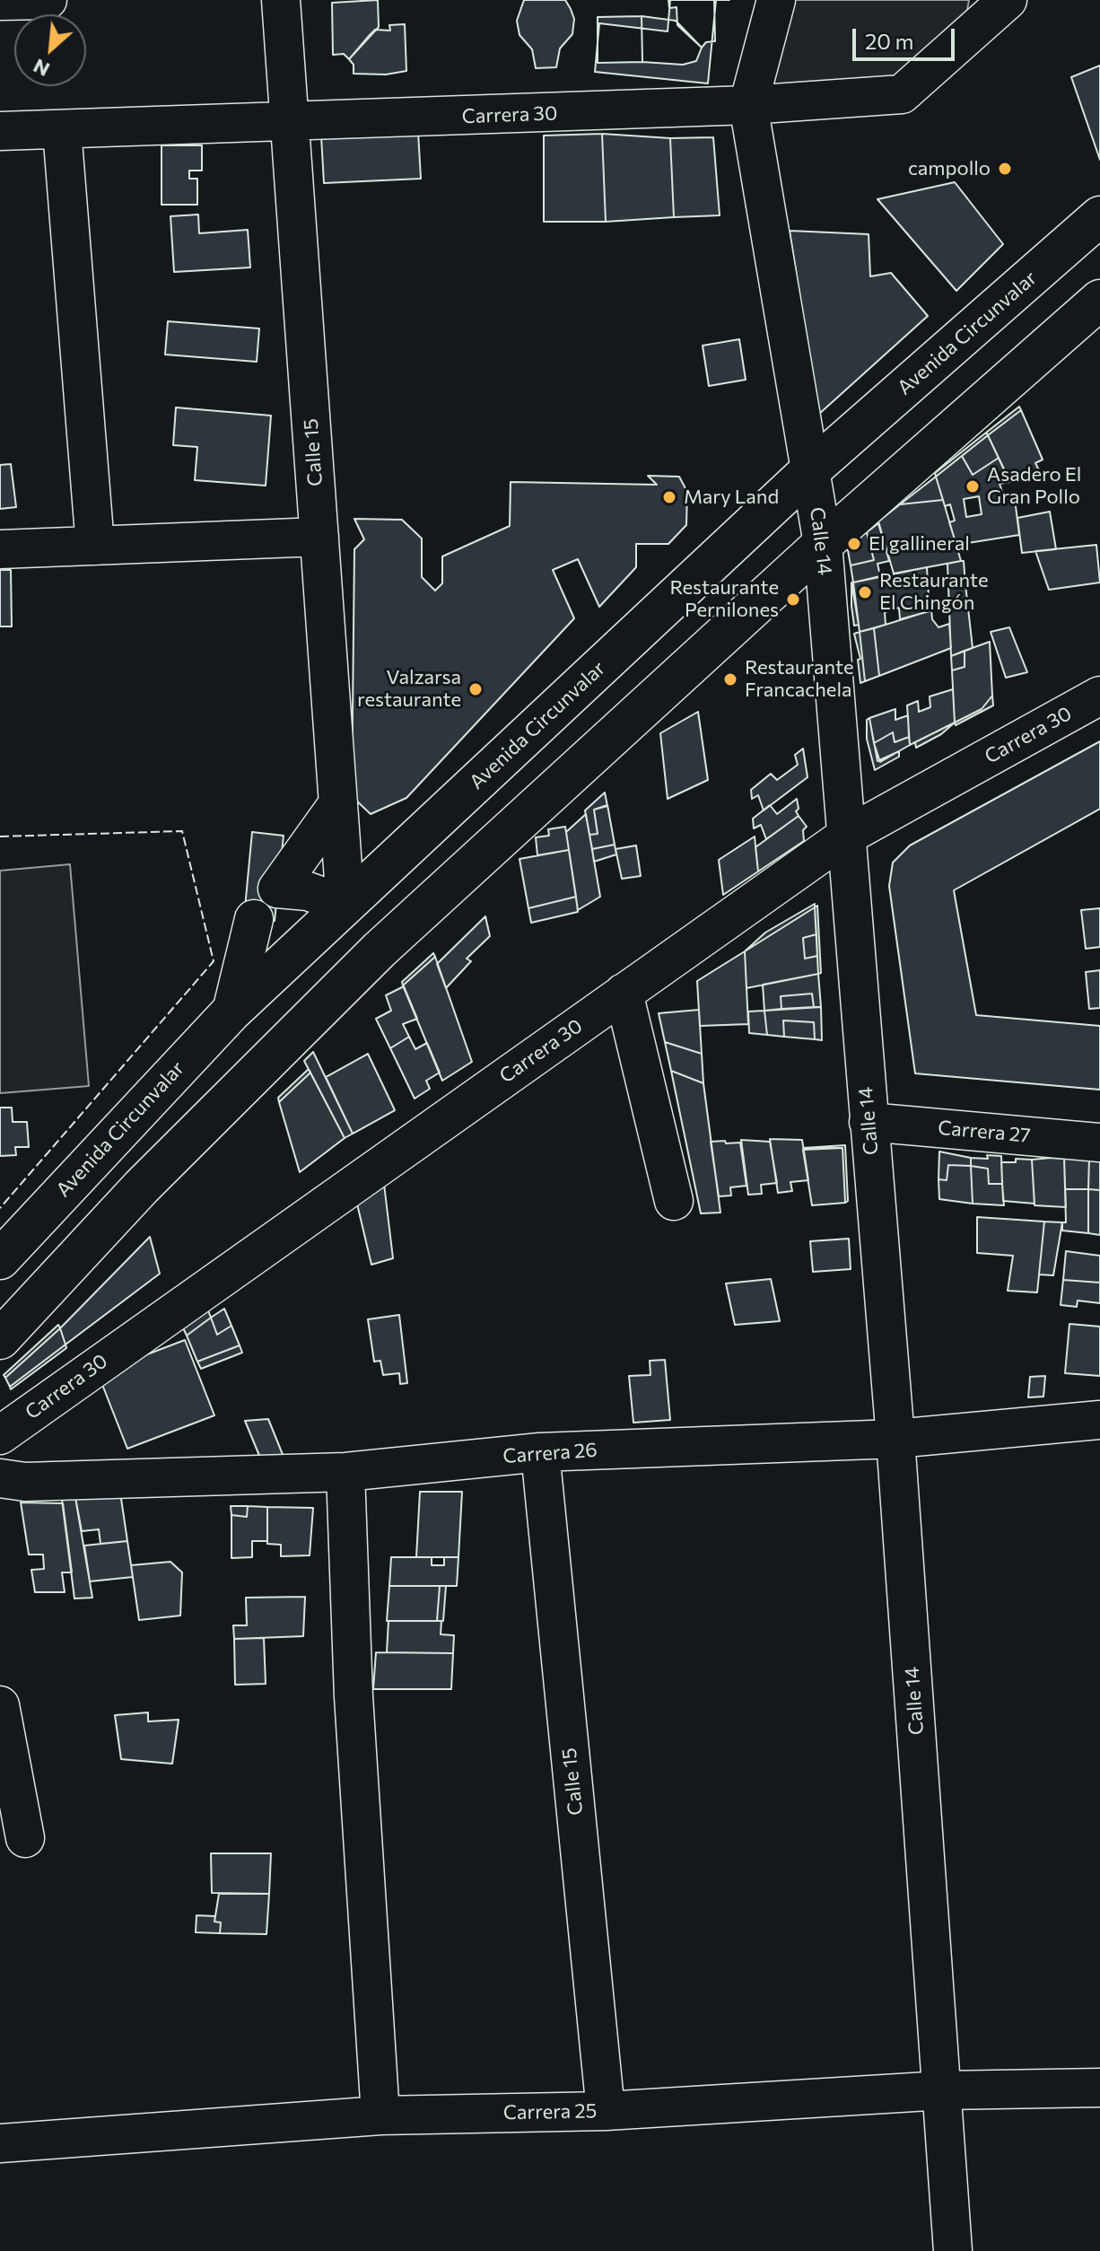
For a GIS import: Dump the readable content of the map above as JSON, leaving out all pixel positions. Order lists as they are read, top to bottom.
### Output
{
  "streets": {
    "highway": ["Avenida Circunvalar"],
    "street": [
      "Carrera 30",
      "Calle 15",
      "Calle 14",
      "Carrera 27",
      "Carrera 26",
      "Carrera 25"
    ]
  },
  "crossings": [
    ["Carrera 30", "Calle 15"],
    ["Carrera 30", "Calle 14"],
    ["Avenida Circunvalar", "Calle 15"],
    ["Avenida Circunvalar", "Calle 14"],
    ["Calle 15", "Carrera 26"],
    ["Calle 15", "Carrera 25"],
    ["Calle 14", "Carrera 27"],
    ["Calle 14", "Carrera 26"],
    ["Calle 14", "Carrera 25"]
  ],
  "places": [
    "campollo",
    "Asadero El Gran Pollo",
    "Mary Land",
    "El gallineral",
    "Restaurante El Chingón",
    "Restaurante Pernilones",
    "Restaurante Francachela",
    "Valzarsa restaurante"
  ],
  "scale_bar": "20 m",
  "north": "bottom left"
}
